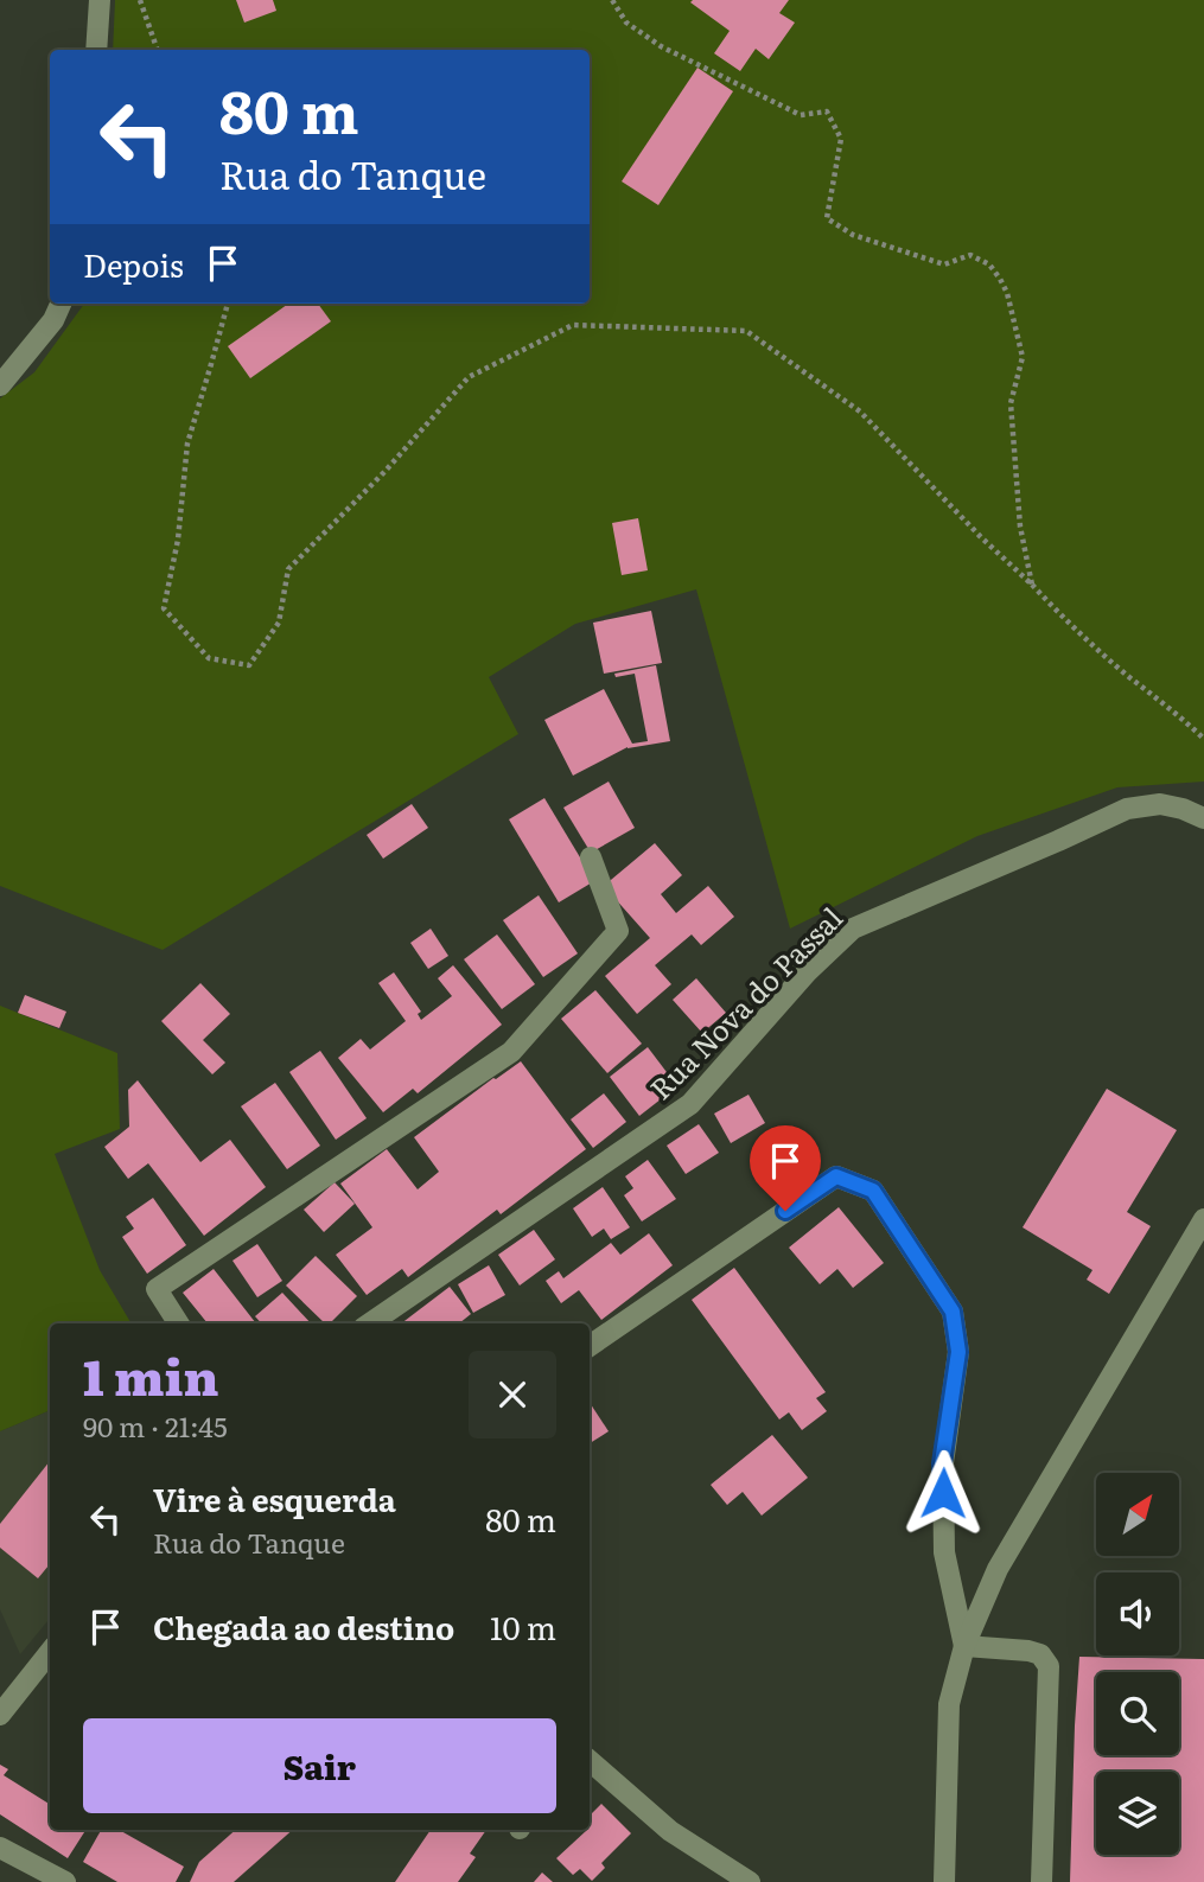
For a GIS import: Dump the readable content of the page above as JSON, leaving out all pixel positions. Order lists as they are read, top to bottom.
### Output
{
  "streets": {
    "street": ["Rua Nova do Passal"]
  },
  "north": "top right",
  "page": {
    "turn": ["80 m", "Rua do Tanque"],
    "then": "Depois",
    "heading": ["1 min", "90 m · 21:45"],
    "list": [
      {
        "name": "Vire à esquerda",
        "note": "Rua do Tanque",
        "value": "80 m"
      },
      {
        "name": "Chegada ao destino",
        "value": "10 m"
      }
    ],
    "buttons": "Sair"
  }
}
